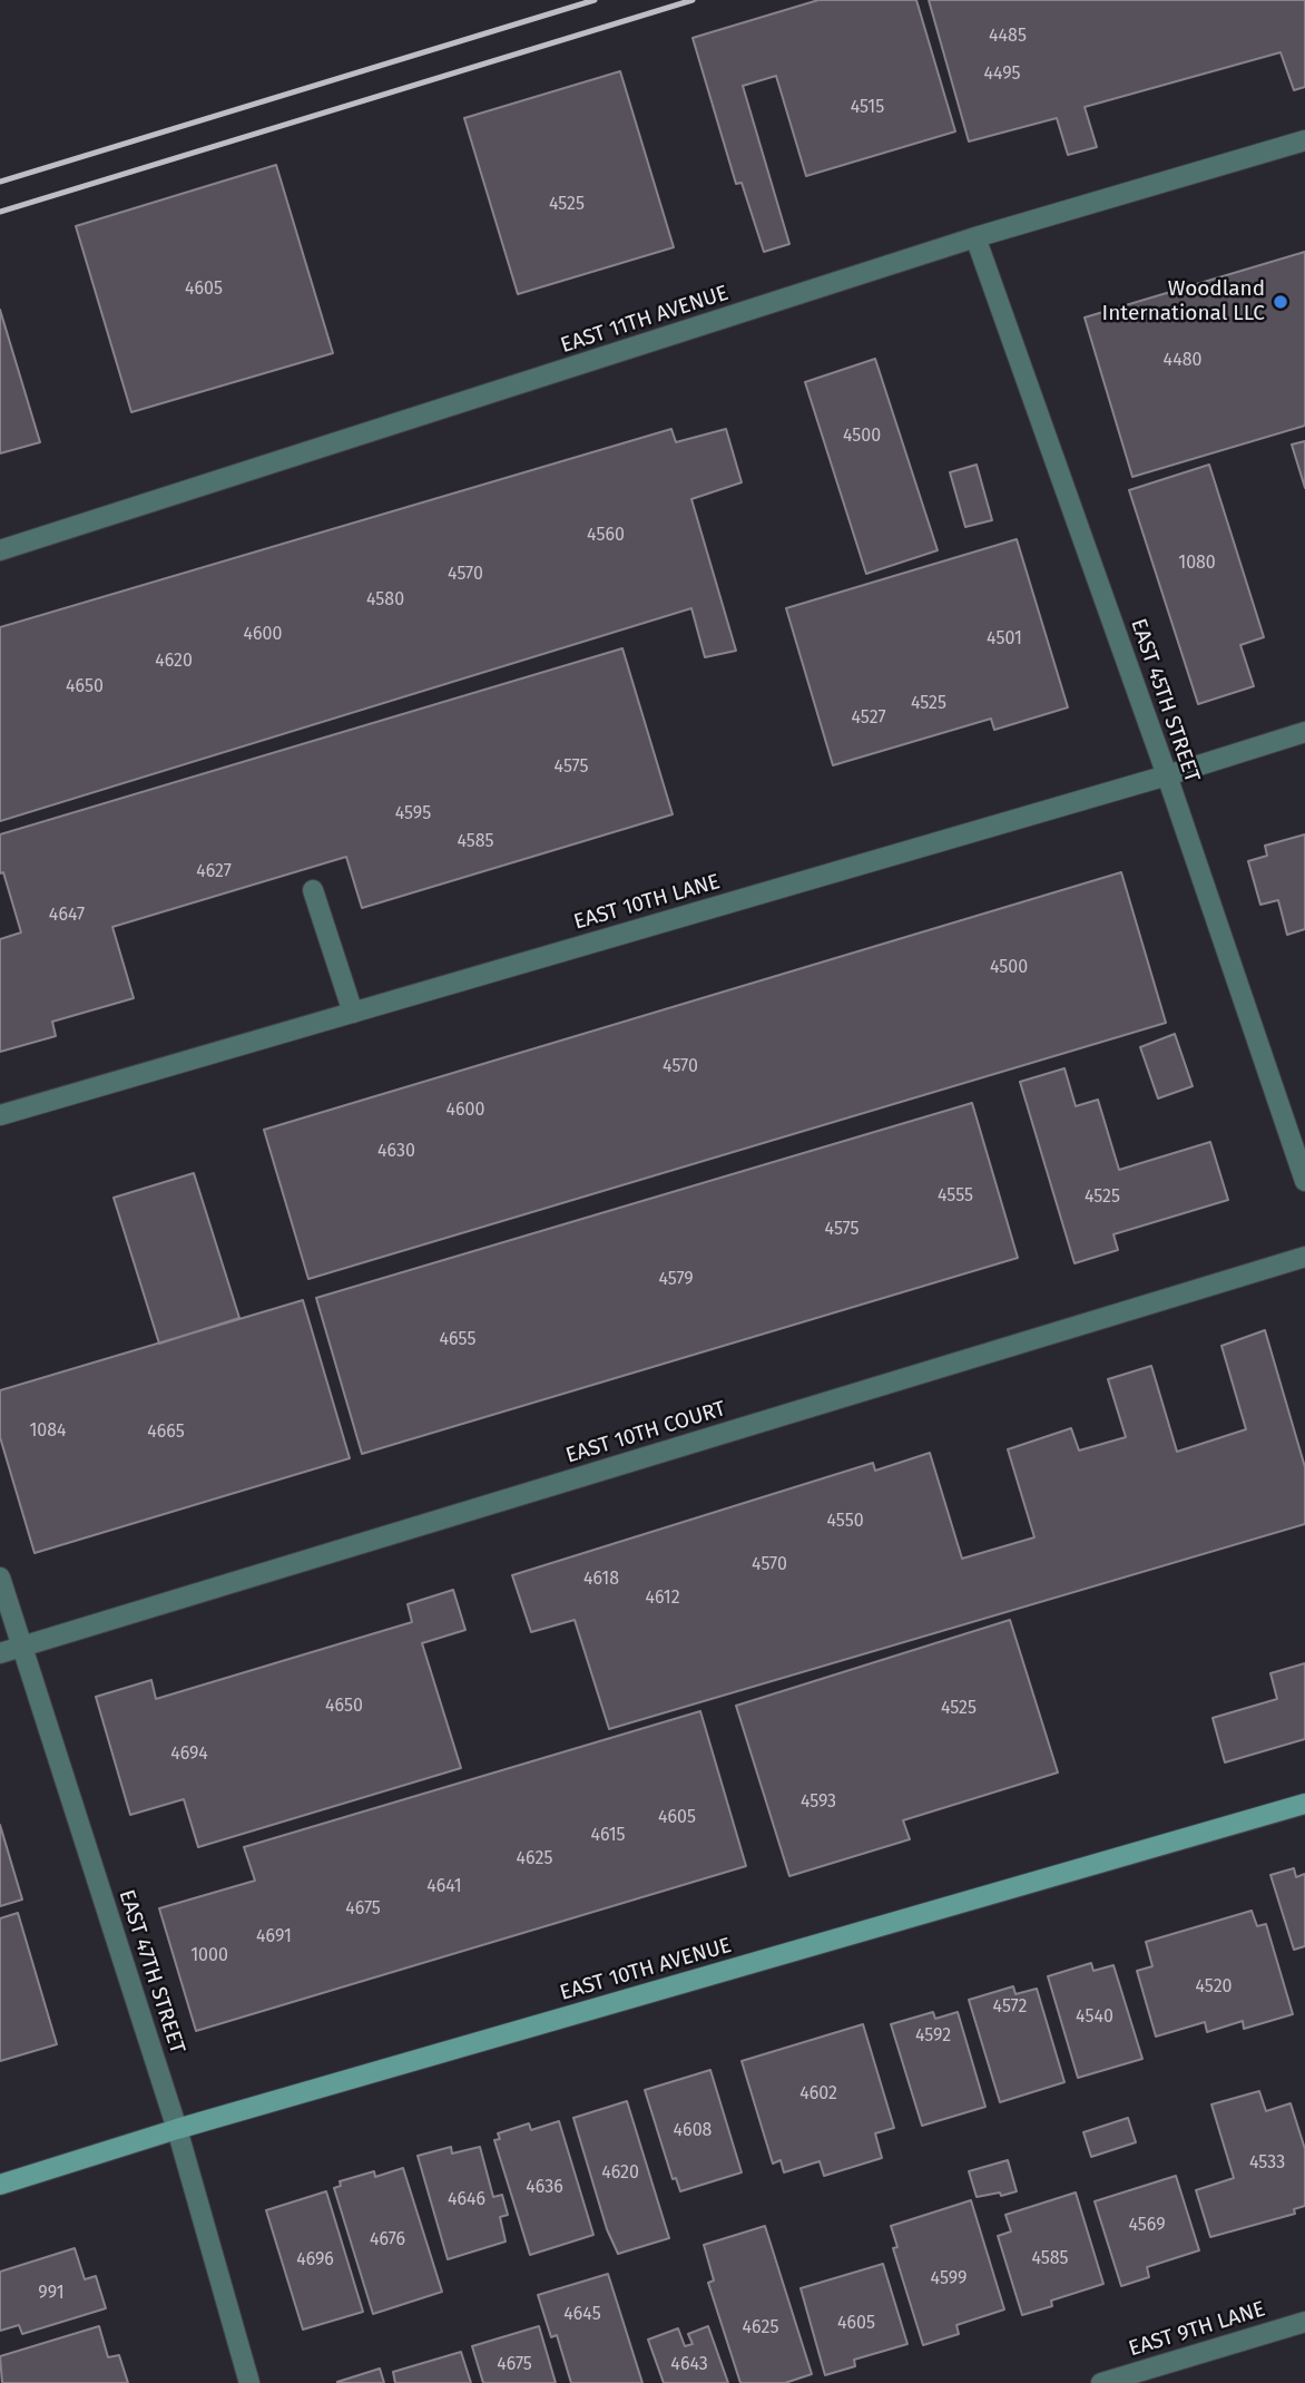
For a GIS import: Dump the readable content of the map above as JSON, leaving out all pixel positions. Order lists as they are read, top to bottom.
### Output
{
  "streets": {
    "street": [
      "EAST 11TH AVENUE",
      "EAST 45TH STREET",
      "EAST 10TH LANE",
      "EAST 10TH COURT",
      "EAST 10TH AVENUE",
      "EAST 47TH STREET",
      "EAST 9TH LANE"
    ]
  },
  "crossings": [
    ["EAST 11TH AVENUE", "EAST 45TH STREET"],
    ["EAST 45TH STREET", "EAST 10TH LANE"],
    ["EAST 10TH COURT", "EAST 47TH STREET"],
    ["EAST 10TH AVENUE", "EAST 47TH STREET"]
  ],
  "places": ["Woodland International LLC"],
  "house_numbers": [
    "4485",
    "4495",
    "4515",
    "4525",
    "4605",
    "4480",
    "4500",
    "4560",
    "1080",
    "4570",
    "4580",
    "4600",
    "4501",
    "4620",
    "4650",
    "4525",
    "4527",
    "4575",
    "4595",
    "4585",
    "4627",
    "4647",
    "4500",
    "4570",
    "4600",
    "4630",
    "4555",
    "4525",
    "4575",
    "4579",
    "4655",
    "1084",
    "4665",
    "4550",
    "4570",
    "4618",
    "4612",
    "4650",
    "4525",
    "4694",
    "4593",
    "4605",
    "4615",
    "4625",
    "4641",
    "4675",
    "4691",
    "1000",
    "4520",
    "4572",
    "4540",
    "4592",
    "4602",
    "4608",
    "4533",
    "4620",
    "4636",
    "4646",
    "4569",
    "4676",
    "4585",
    "4696",
    "4599",
    "991",
    "4645",
    "4605",
    "4625",
    "4675",
    "4643"
  ]
}
